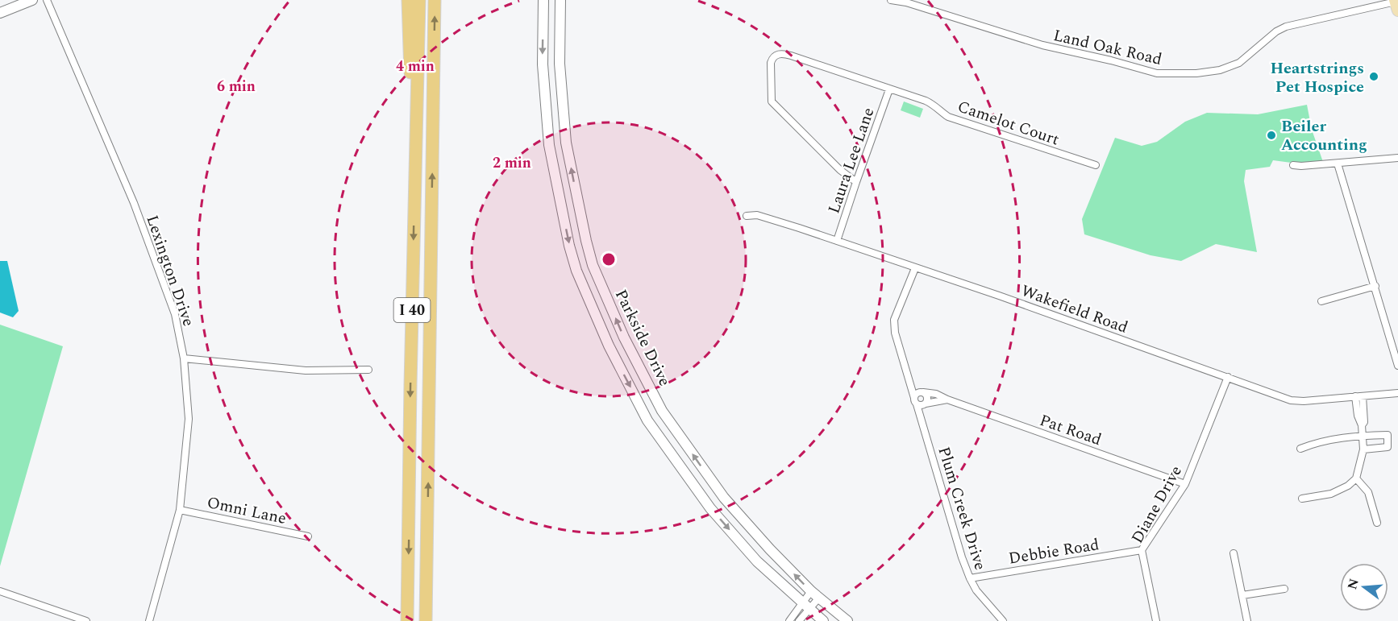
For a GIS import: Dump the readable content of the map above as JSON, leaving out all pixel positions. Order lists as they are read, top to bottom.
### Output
{
  "streets": {
    "highway": ["I 40"],
    "street": [
      "Land Oak Road",
      "Camelot Court",
      "Laura Lee Lane",
      "Lexington Drive",
      "Wakefield Road",
      "Parkside Drive",
      "Pat Road",
      "Diane Drive",
      "Plum Creek Drive",
      "Omni Lane",
      "Debbie Road"
    ]
  },
  "crossings": [
    ["Camelot Court", "Laura Lee Lane"],
    ["Laura Lee Lane", "Wakefield Road"],
    ["Lexington Drive", "Omni Lane"],
    ["Wakefield Road", "Diane Drive"],
    ["Wakefield Road", "Plum Creek Drive"],
    ["Pat Road", "Diane Drive"],
    ["Pat Road", "Plum Creek Drive"],
    ["Diane Drive", "Debbie Road"],
    ["Plum Creek Drive", "Debbie Road"]
  ],
  "places": ["Heartstrings Pet Hospice", "Beiler Accounting"],
  "north": "left",
  "rings": ["4 min", "6 min", "2 min"]
}
